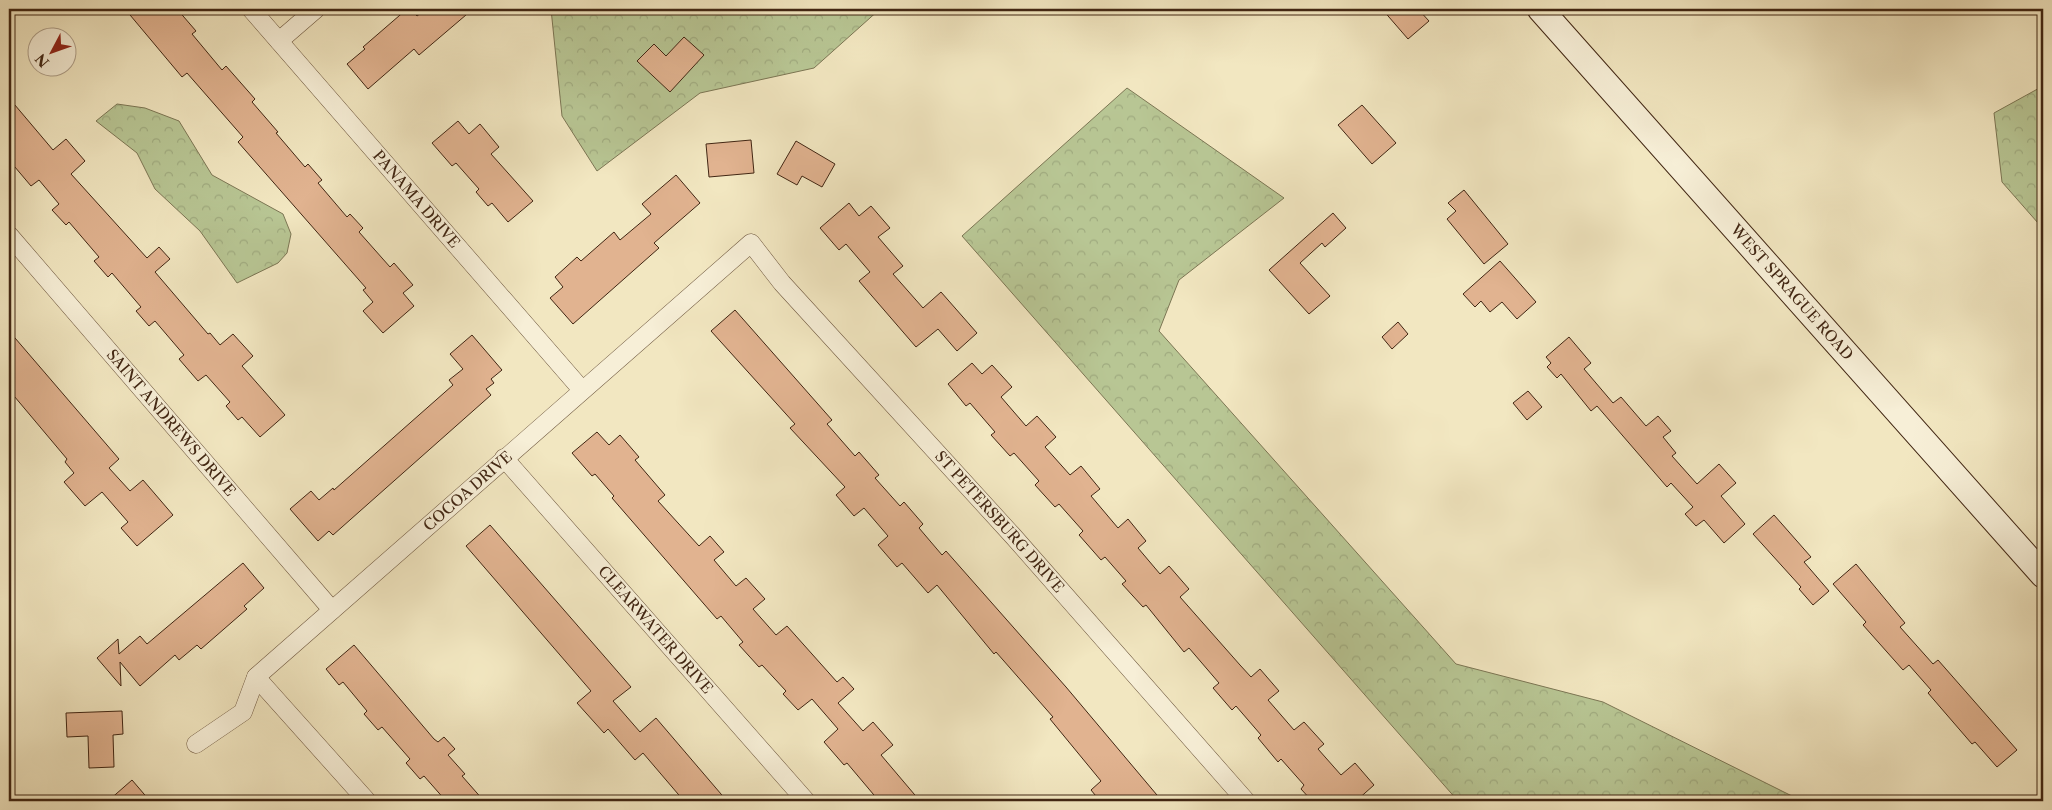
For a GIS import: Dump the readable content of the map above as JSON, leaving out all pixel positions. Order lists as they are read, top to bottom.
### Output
{
  "streets": {
    "street": [
      "PANAMA DRIVE",
      "WEST SPRAGUE ROAD",
      "SAINT ANDREWS DRIVE",
      "COCOA DRIVE",
      "ST PETERSBURG DRIVE",
      "CLEARWATER DRIVE"
    ]
  },
  "crossings": [
    ["PANAMA DRIVE", "COCOA DRIVE"],
    ["SAINT ANDREWS DRIVE", "COCOA DRIVE"],
    ["COCOA DRIVE", "ST PETERSBURG DRIVE"],
    ["COCOA DRIVE", "CLEARWATER DRIVE"]
  ],
  "north": "bottom left"
}
